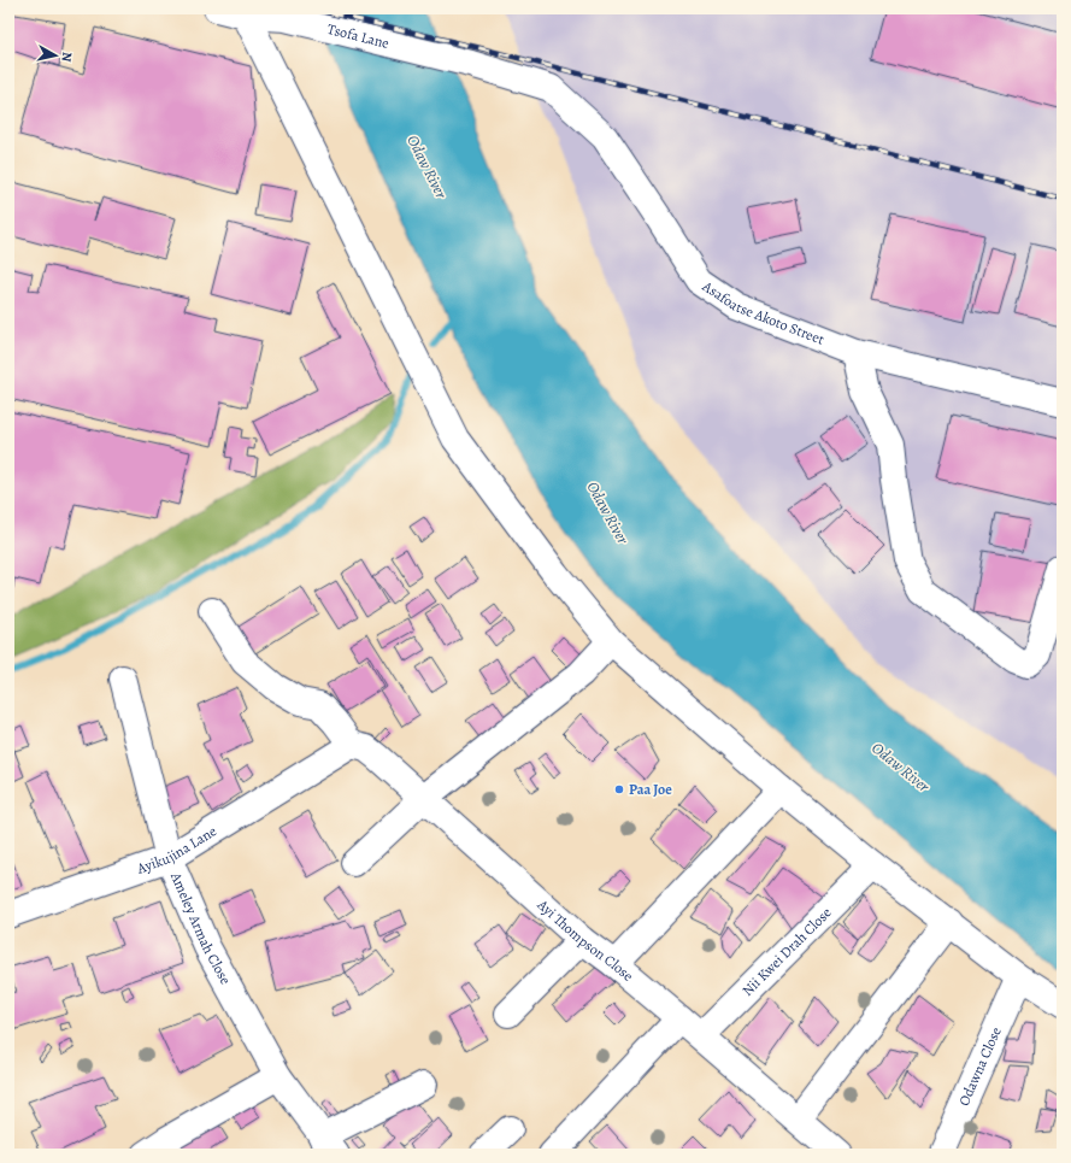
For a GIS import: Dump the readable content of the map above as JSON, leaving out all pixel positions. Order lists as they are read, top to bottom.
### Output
{
  "streets": {
    "street": [
      "Tsofa Lane",
      "Asafoatse Akoto Street",
      "Ayikujina Lane",
      "Ameley Armah Close",
      "Ayi Thompson Close",
      "Nii Kwei Drah Close",
      "Odawna Close"
    ]
  },
  "crossings": [
    ["Tsofa Lane", "Asafoatse Akoto Street"],
    ["Ayikujina Lane", "Ameley Armah Close"],
    ["Ayikujina Lane", "Ayi Thompson Close"],
    ["Ayi Thompson Close", "Nii Kwei Drah Close"]
  ],
  "water": ["Odaw River"],
  "places": ["Paa Joe"],
  "north": "right"
}
